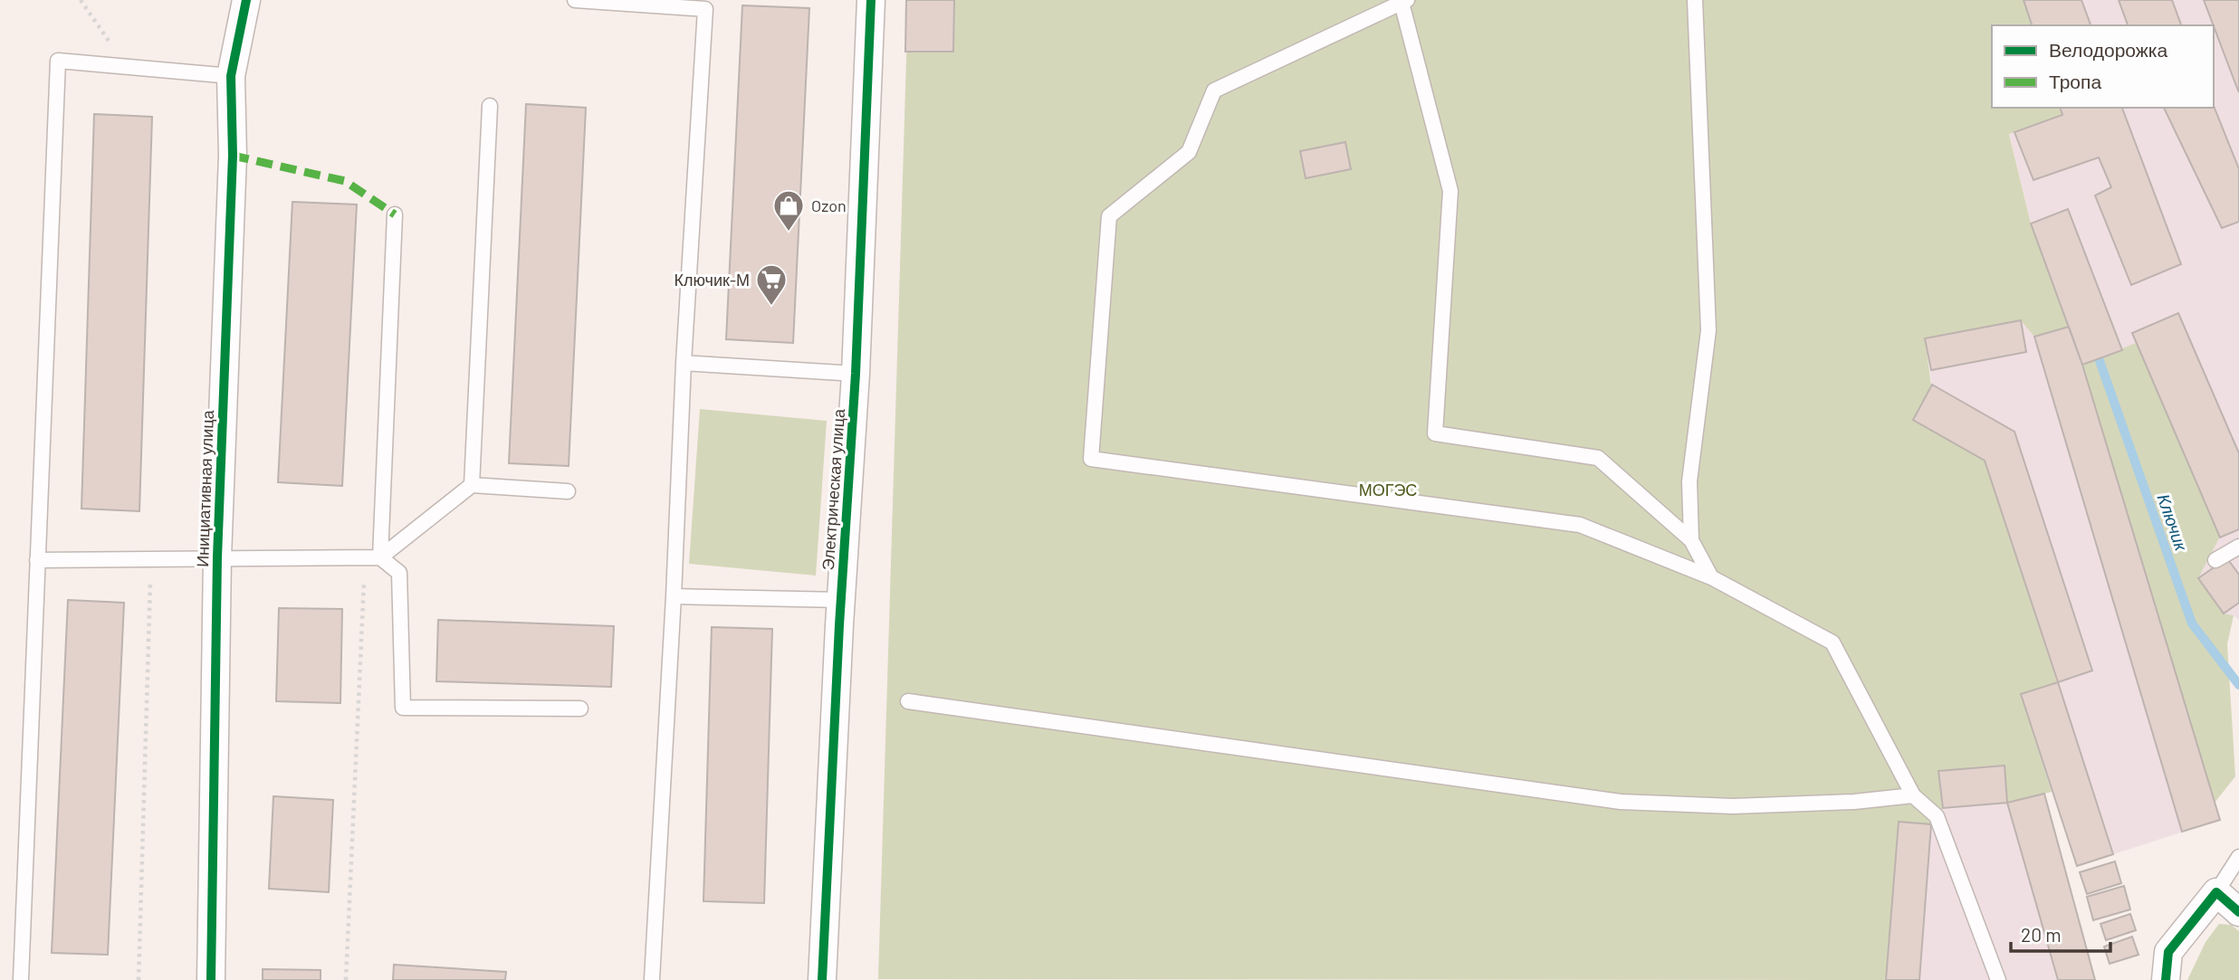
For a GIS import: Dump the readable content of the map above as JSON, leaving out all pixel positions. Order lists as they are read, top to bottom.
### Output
{
  "streets": {
    "street": ["Инициативная улица", "Электрическая улица"]
  },
  "water": ["Ключик"],
  "parks": ["МОГЭС"],
  "places": {
    "shop": ["Ozon"],
    "supermarket": ["Ключик-М"]
  },
  "legend": ["Велодорожка", "Тропа"],
  "scale_bar": "20 m"
}
